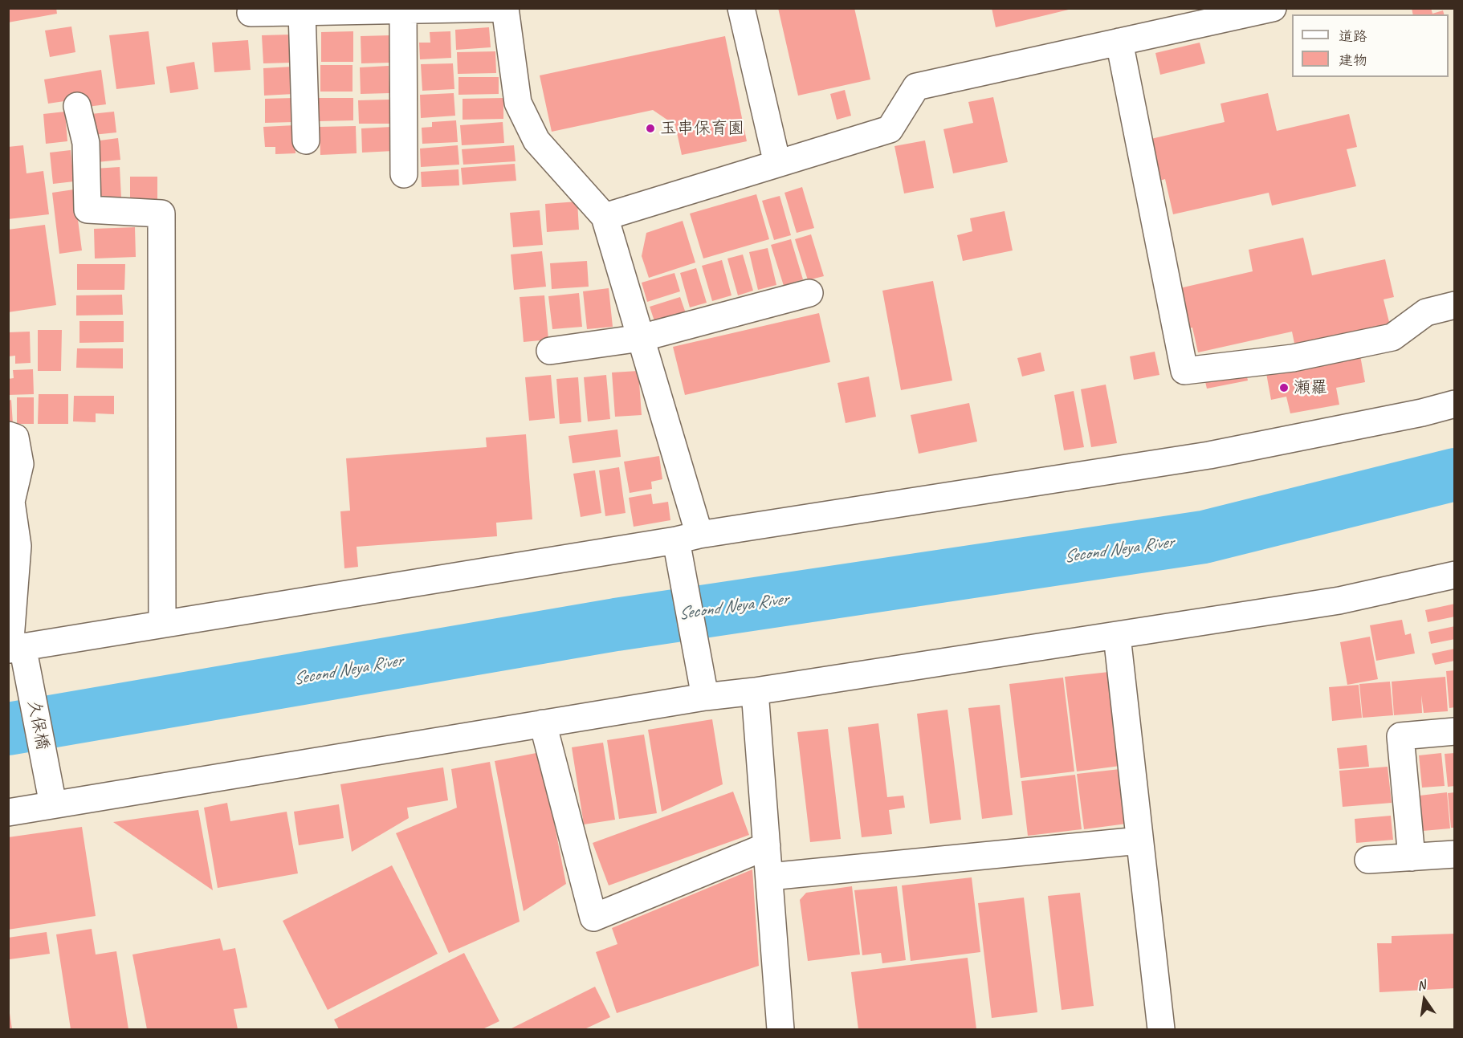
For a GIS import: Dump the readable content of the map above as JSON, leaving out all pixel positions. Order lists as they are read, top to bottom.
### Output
{
  "streets": {
    "street": ["久保橋"]
  },
  "water": ["Second Neya River"],
  "places": ["玉串保育園", "瀬羅"],
  "legend": ["道路", "建物"],
  "north": "top"
}
